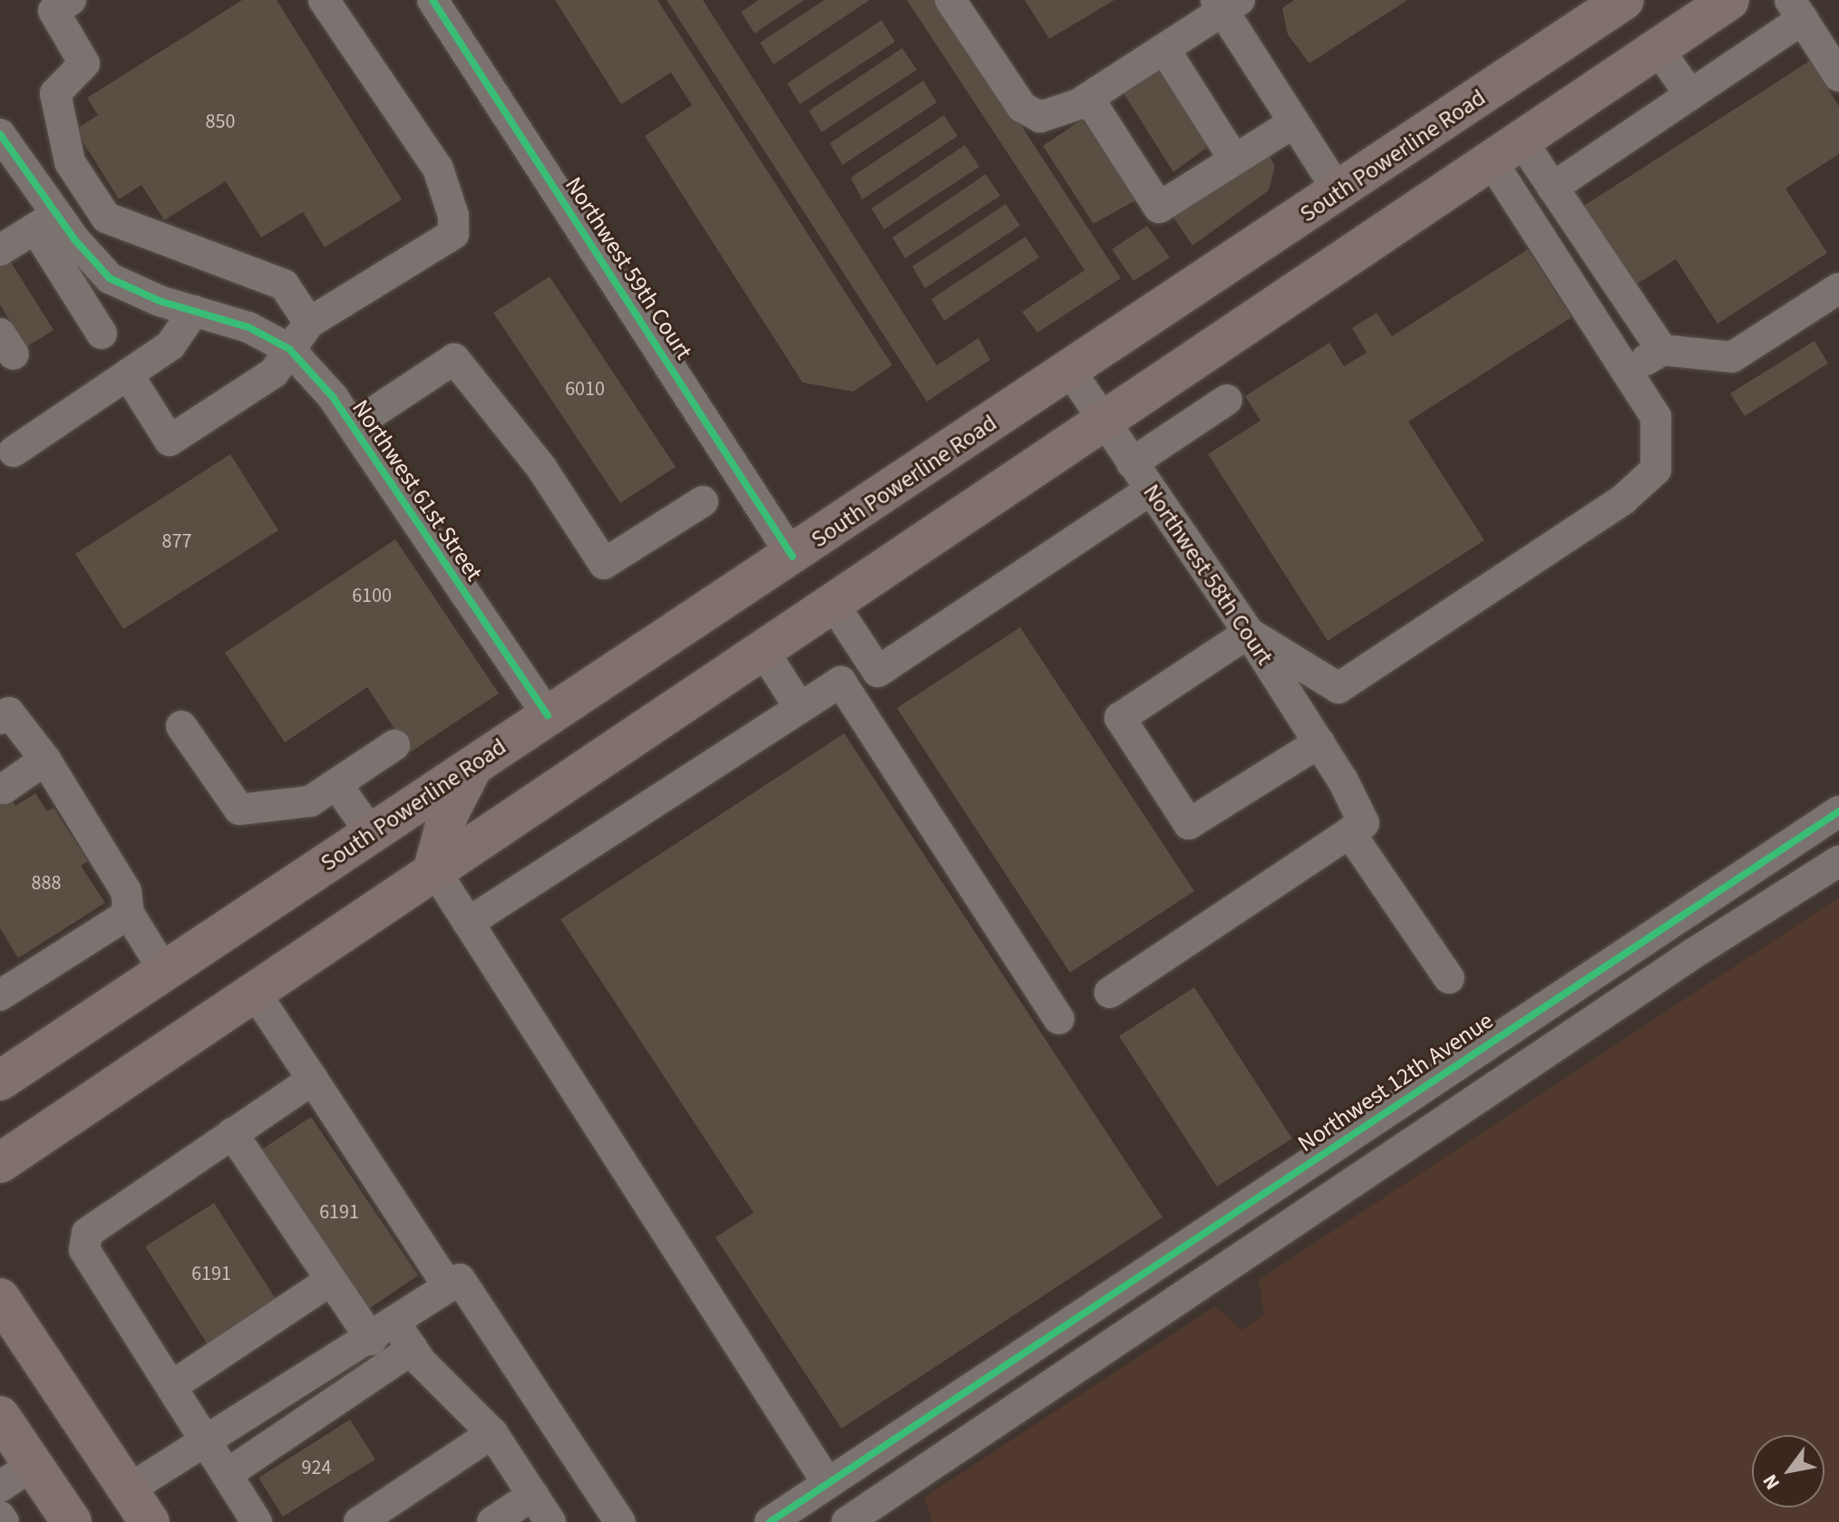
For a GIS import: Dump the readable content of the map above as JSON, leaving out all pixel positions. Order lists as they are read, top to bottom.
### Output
{
  "streets": {
    "main road": ["South Powerline Road"],
    "street": [
      "Northwest 59th Court",
      "Northwest 61st Street",
      "Northwest 58th Court",
      "Northwest 12th Avenue"
    ]
  },
  "crossings": [
    ["South Powerline Road", "Northwest 59th Court"],
    ["South Powerline Road", "Northwest 61st Street"],
    ["South Powerline Road", "Northwest 58th Court"]
  ],
  "house_numbers": [
    "850",
    "6010",
    "877",
    "6100",
    "888",
    "6191",
    "6191",
    "924"
  ],
  "north": "bottom left"
}
